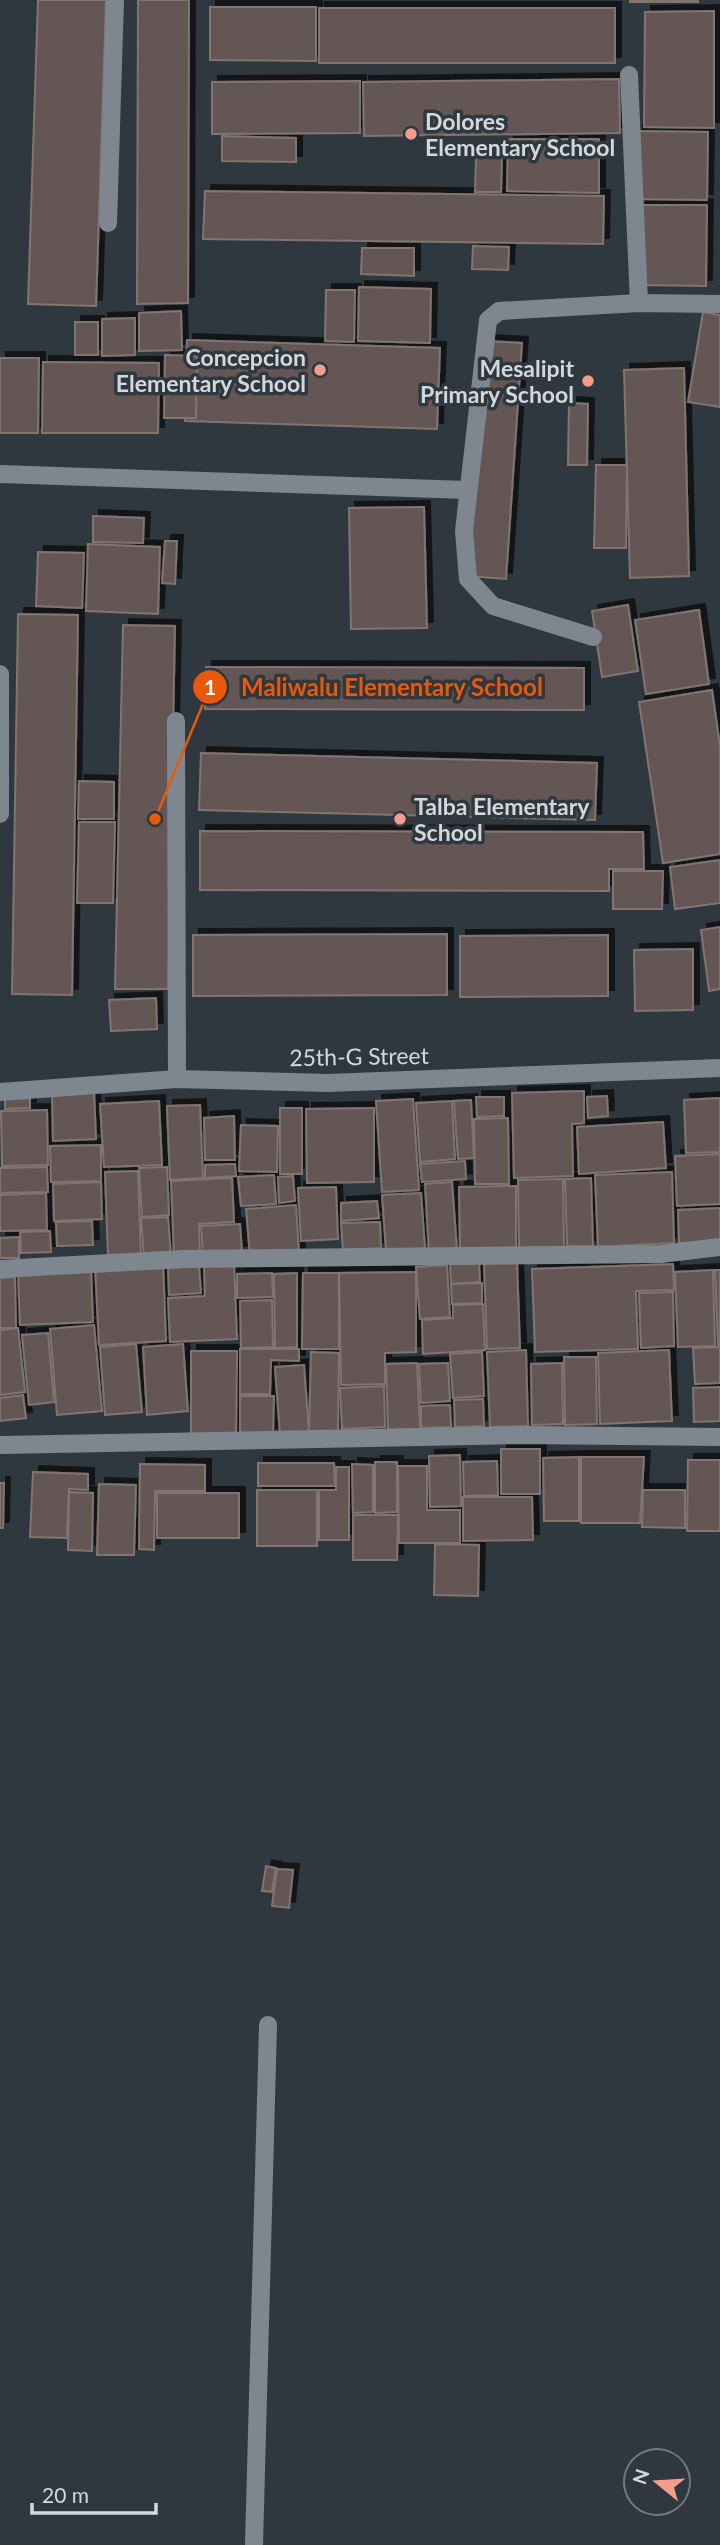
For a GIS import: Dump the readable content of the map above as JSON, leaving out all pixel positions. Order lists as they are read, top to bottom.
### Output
{
  "streets": {
    "street": ["25th-G Street"]
  },
  "places": [
    "Dolores Elementary School",
    "Concepcion Elementary School",
    "Mesalipit Primary School",
    "Maliwalu Elementary School",
    "Talba Elementary School"
  ],
  "scale_bar": "20 m",
  "north": "left"
}
